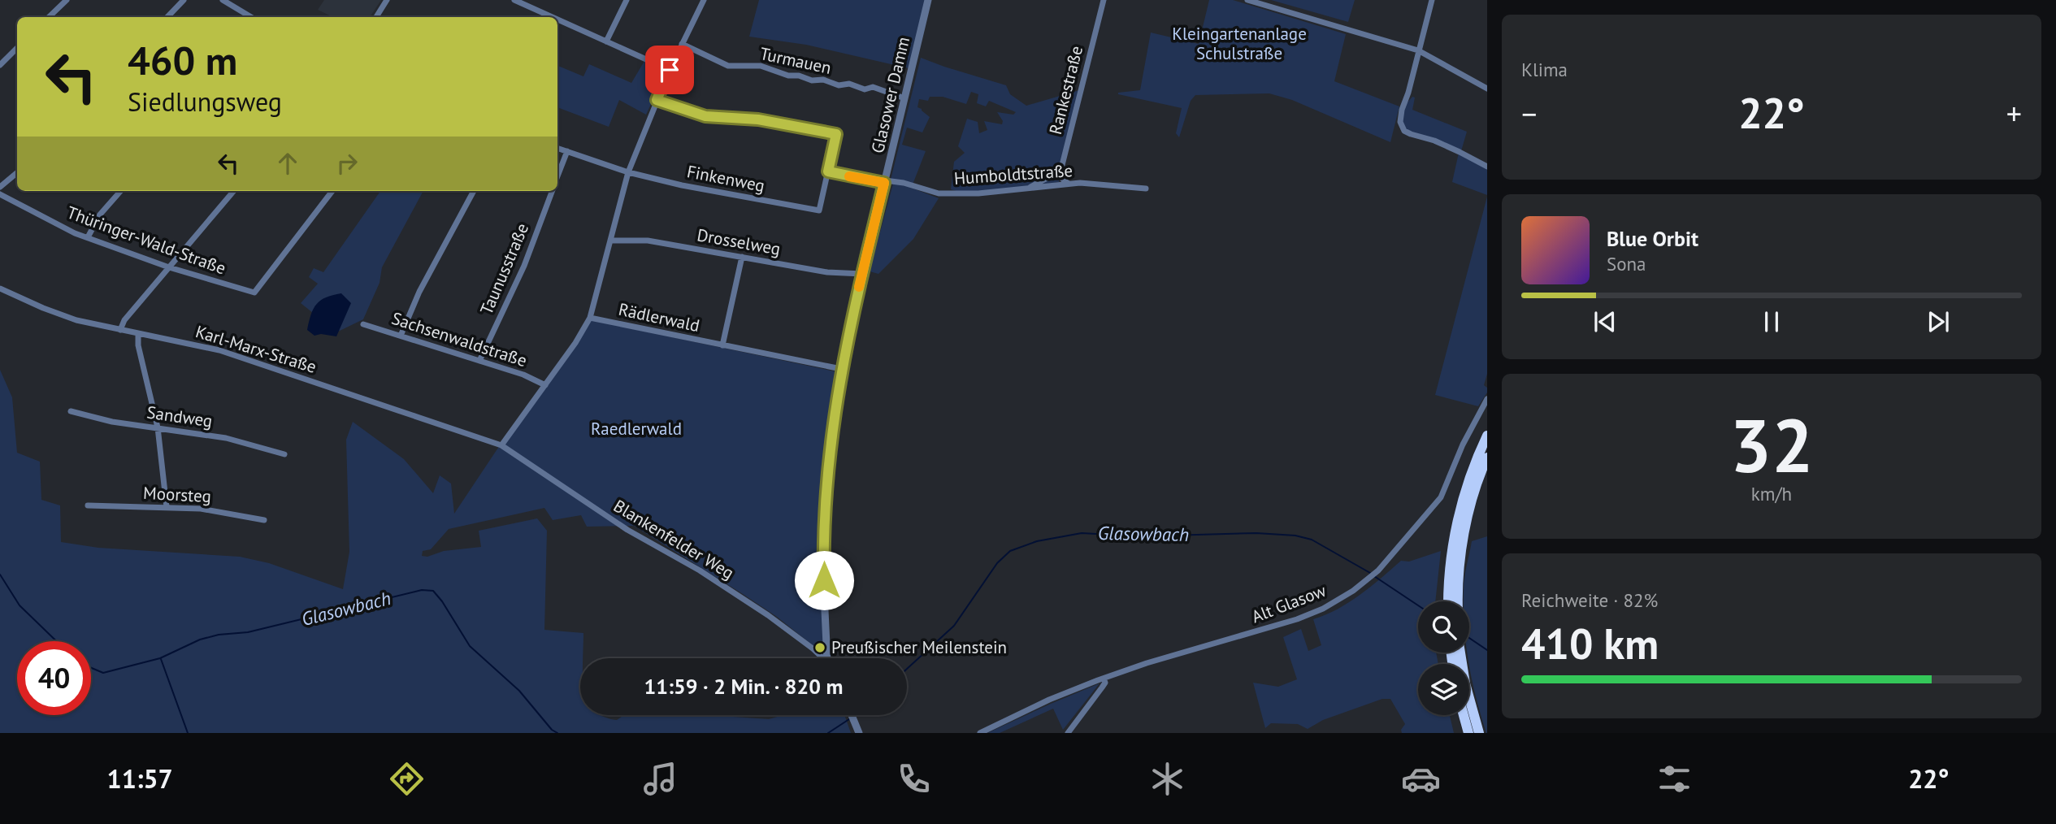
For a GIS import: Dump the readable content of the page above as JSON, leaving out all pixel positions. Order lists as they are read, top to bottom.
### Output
{
  "streets": {
    "street": [
      "Turmauen",
      "Rankestraße",
      "Glasower Damm",
      "Humboldtstraße",
      "Finkenweg",
      "Thüringer-Wald-Straße",
      "Drosselweg",
      "Taunusstraße",
      "Rädlerwald",
      "Sachsenwaldstraße",
      "Karl-Marx-Straße",
      "Sandweg",
      "Moorsteg",
      "Blankenfelder Weg",
      "Alt Glasow"
    ]
  },
  "crossings": [
    ["Turmauen", "Glasower Damm"],
    ["Glasower Damm", "Humboldtstraße"],
    ["Glasower Damm", "Drosselweg"],
    ["Glasower Damm", "Rädlerwald"],
    ["Humboldtstraße", "Finkenweg"],
    ["Finkenweg", "Taunusstraße"],
    ["Taunusstraße", "Sachsenwaldstraße"],
    ["Karl-Marx-Straße", "Blankenfelder Weg"]
  ],
  "water": ["Glasowbach"],
  "parks": ["Kleingartenanlage Schulstraße", "Raedlerwald"],
  "places": ["Preußischer Meilenstein"],
  "page": {
    "tile": [
      "Klima",
      ["32", "km/h"],
      ["Reichweite · 82%", "410 km"]
    ],
    "turn": ["460 m", "Siedlungsweg"],
    "heat": ["−", "22°", "+"],
    "song": ["Blue Orbit", "Sona"],
    "limit": "40",
    "trip": "11:59 · 2 Min. · 820 m",
    "tabs": ["11:57", "22°"]
  }
}
